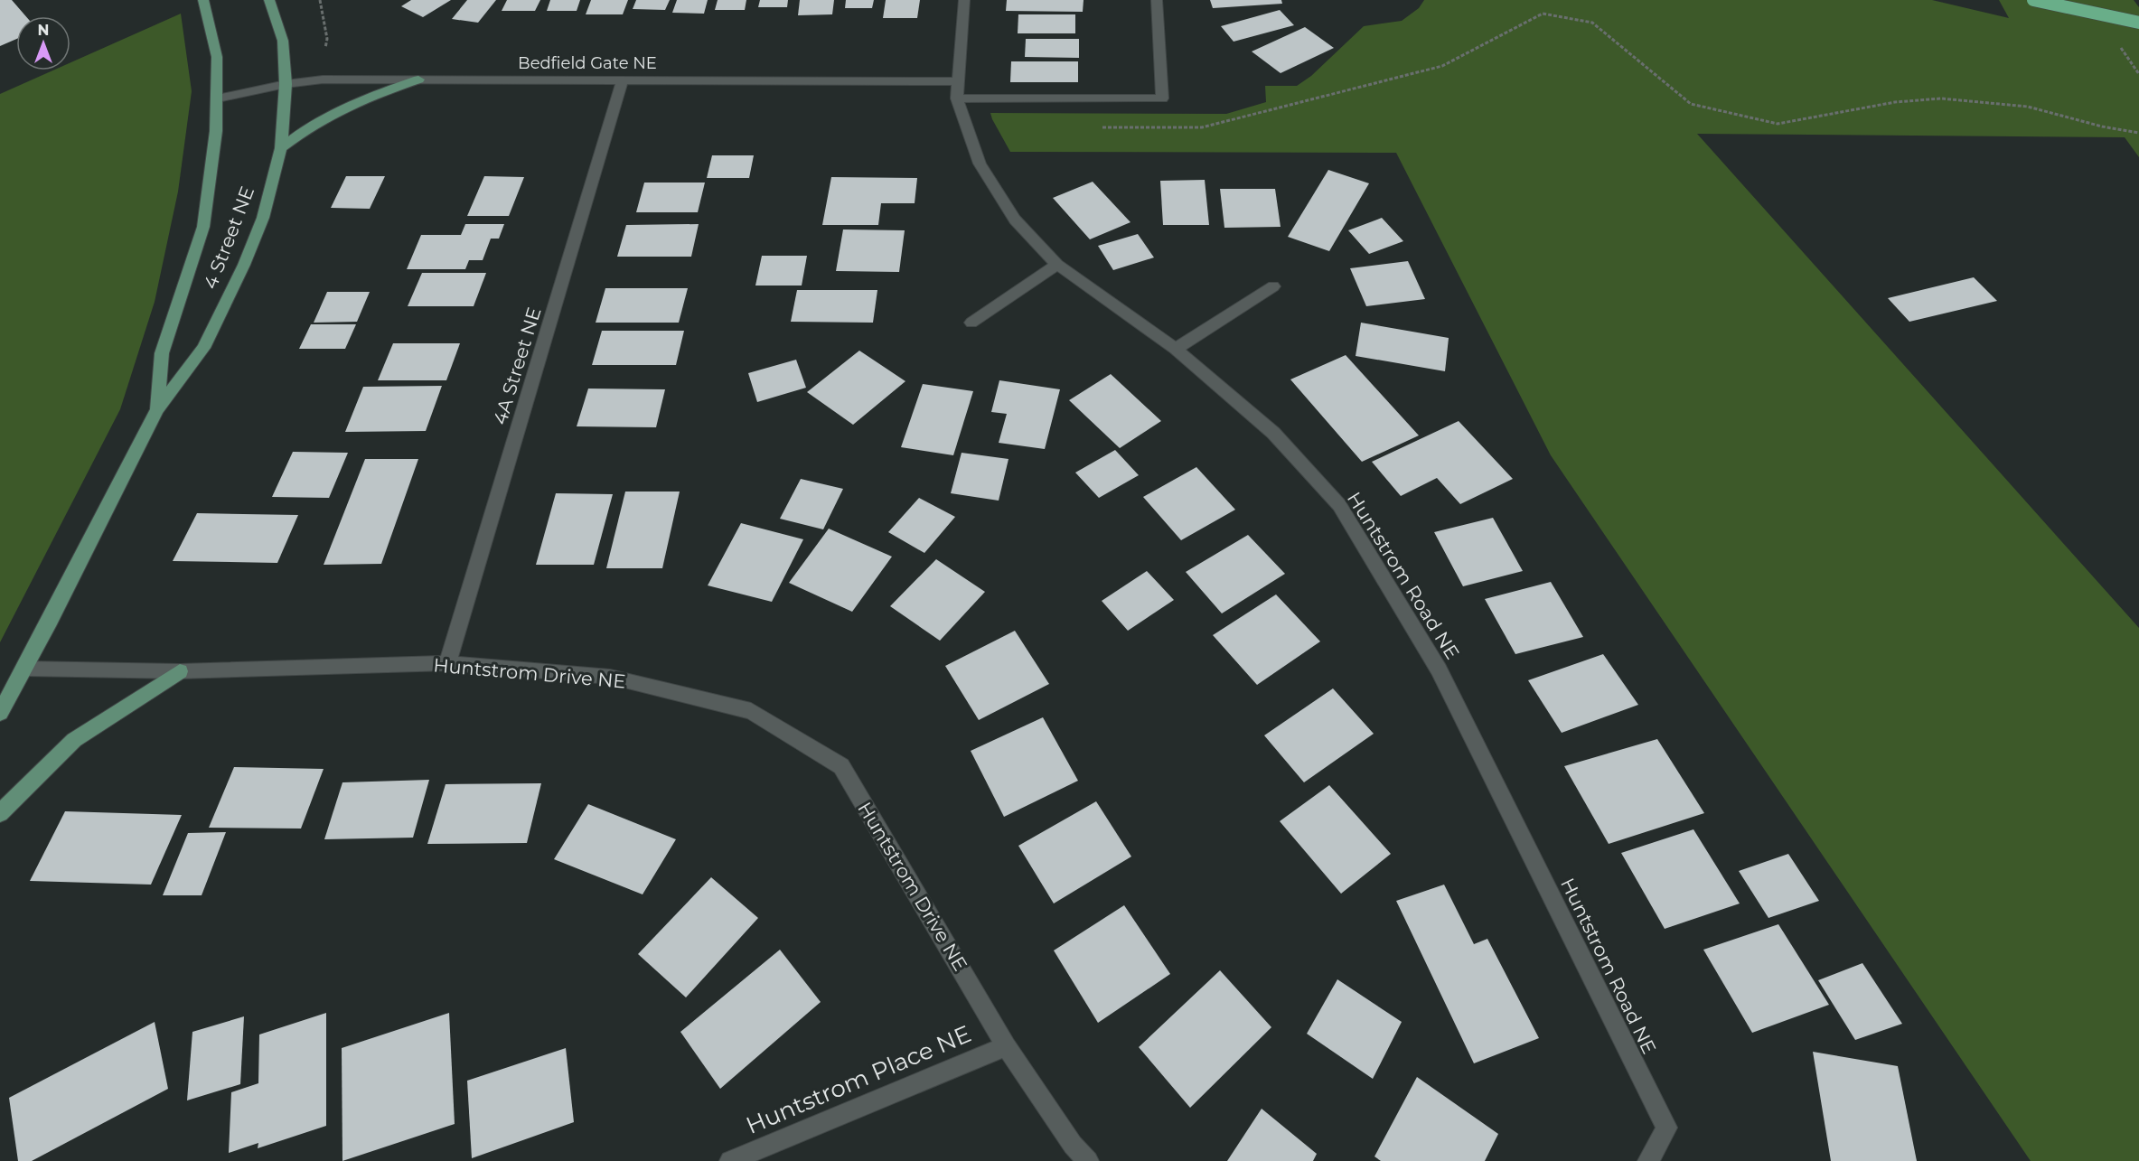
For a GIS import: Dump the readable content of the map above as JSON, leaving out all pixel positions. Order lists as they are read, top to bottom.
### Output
{
  "streets": {
    "main road": ["4 Street NE"],
    "street": [
      "Bedfield Gate NE",
      "4A Street NE",
      "Huntstrom Road NE",
      "Huntstrom Drive NE",
      "Huntstrom Place NE"
    ]
  },
  "crossings": [
    ["Bedfield Gate NE", "4 Street NE"],
    ["Bedfield Gate NE", "4A Street NE"],
    ["Bedfield Gate NE", "Huntstrom Road NE"],
    ["4 Street NE", "Huntstrom Drive NE"],
    ["4A Street NE", "Huntstrom Drive NE"],
    ["Huntstrom Drive NE", "Huntstrom Place NE"]
  ],
  "north": "top"
}
